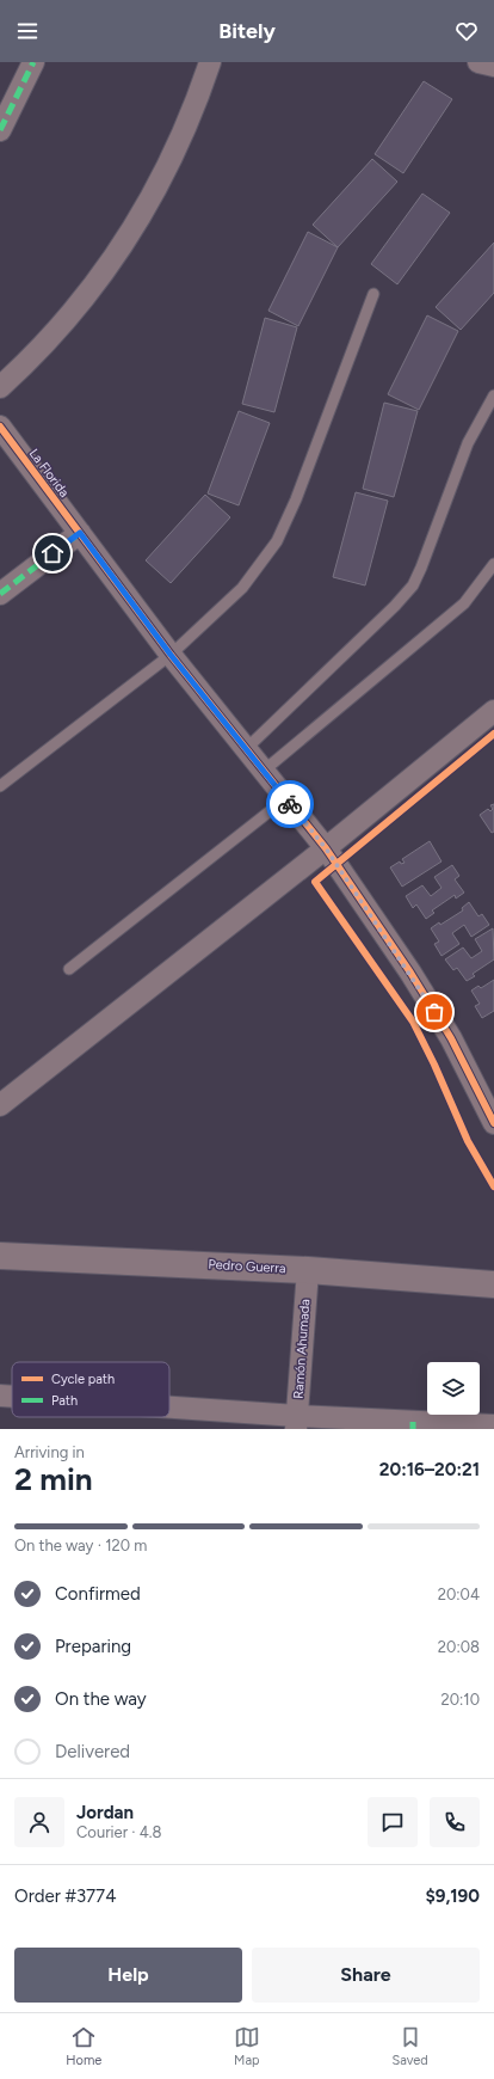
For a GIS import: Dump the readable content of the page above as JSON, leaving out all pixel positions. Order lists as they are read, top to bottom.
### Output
{
  "streets": {
    "street": ["La Florida", "Pedro Guerra", "Ramón Ahumada"]
  },
  "crossings": [
    ["Pedro Guerra", "Ramón Ahumada"]
  ],
  "legend": ["Cycle path", "Path"],
  "page": {
    "header": "Bitely",
    "heading": ["2 min", "Arriving in", "20:16–20:21"],
    "panel": [
      "Jordan",
      "Courier · 4.8",
      "Order #3774",
      "$9,190"
    ],
    "bar": "On the way · 120 m",
    "list": [
      ["Confirmed", "20:04"],
      ["Preparing", "20:08"],
      ["On the way", "20:10"],
      "Delivered"
    ],
    "buttons": ["Help", "Share"],
    "tabs": ["Home", "Map", "Saved"]
  }
}
